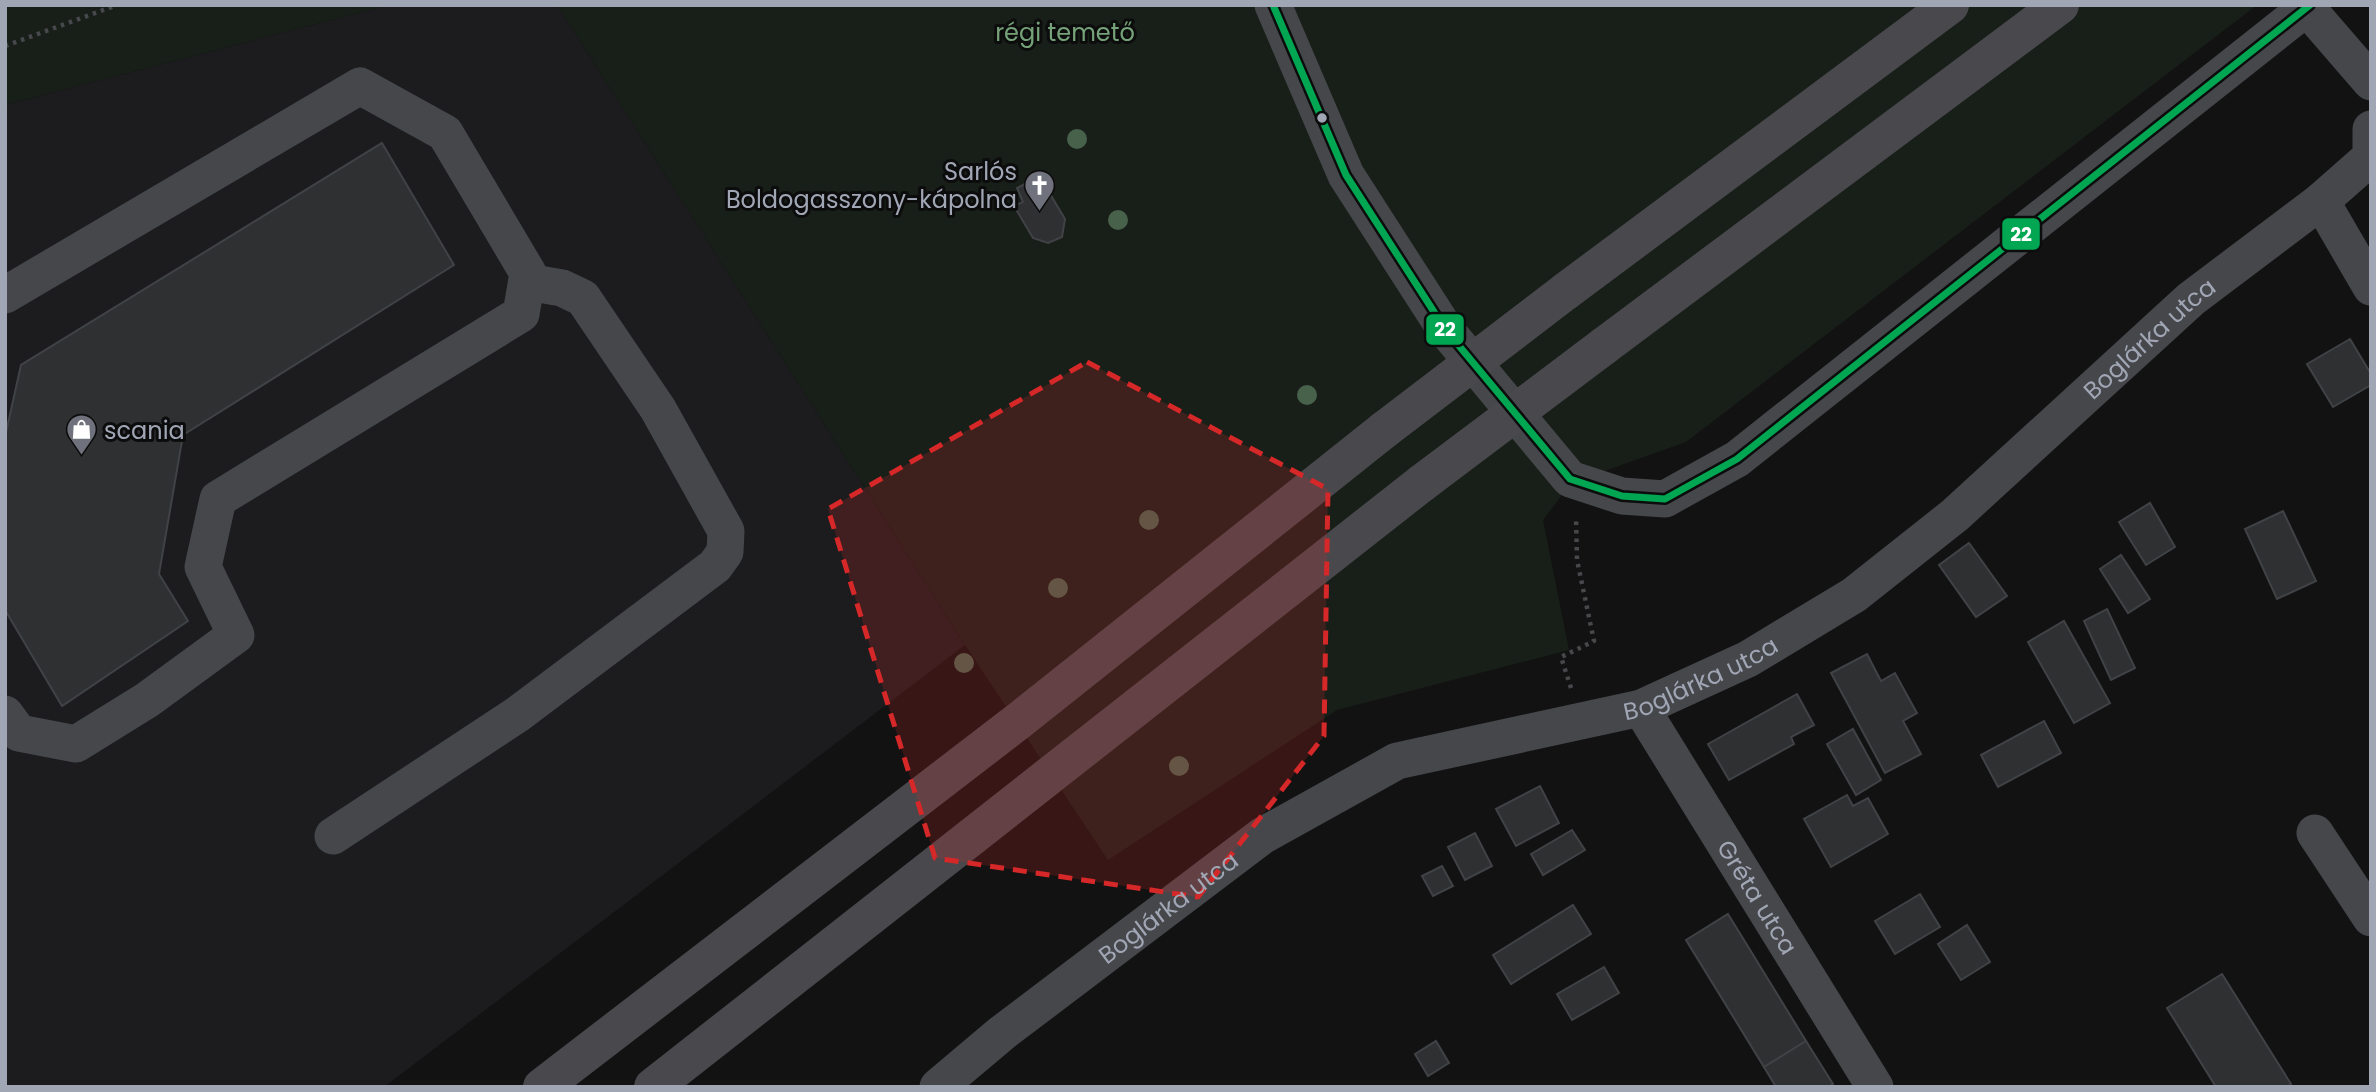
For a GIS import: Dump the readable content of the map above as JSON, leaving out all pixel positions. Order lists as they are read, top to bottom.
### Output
{
  "streets": {
    "street": ["Boglárka utca", "Gréta utca"]
  },
  "crossings": [
    ["Boglárka utca", "Gréta utca"]
  ],
  "parks": ["régi temető"],
  "places": {
    "church": ["Sarlós Boldogasszony-kápolna"],
    "shop": ["scania"]
  },
  "lines": ["transit line 22"]
}
